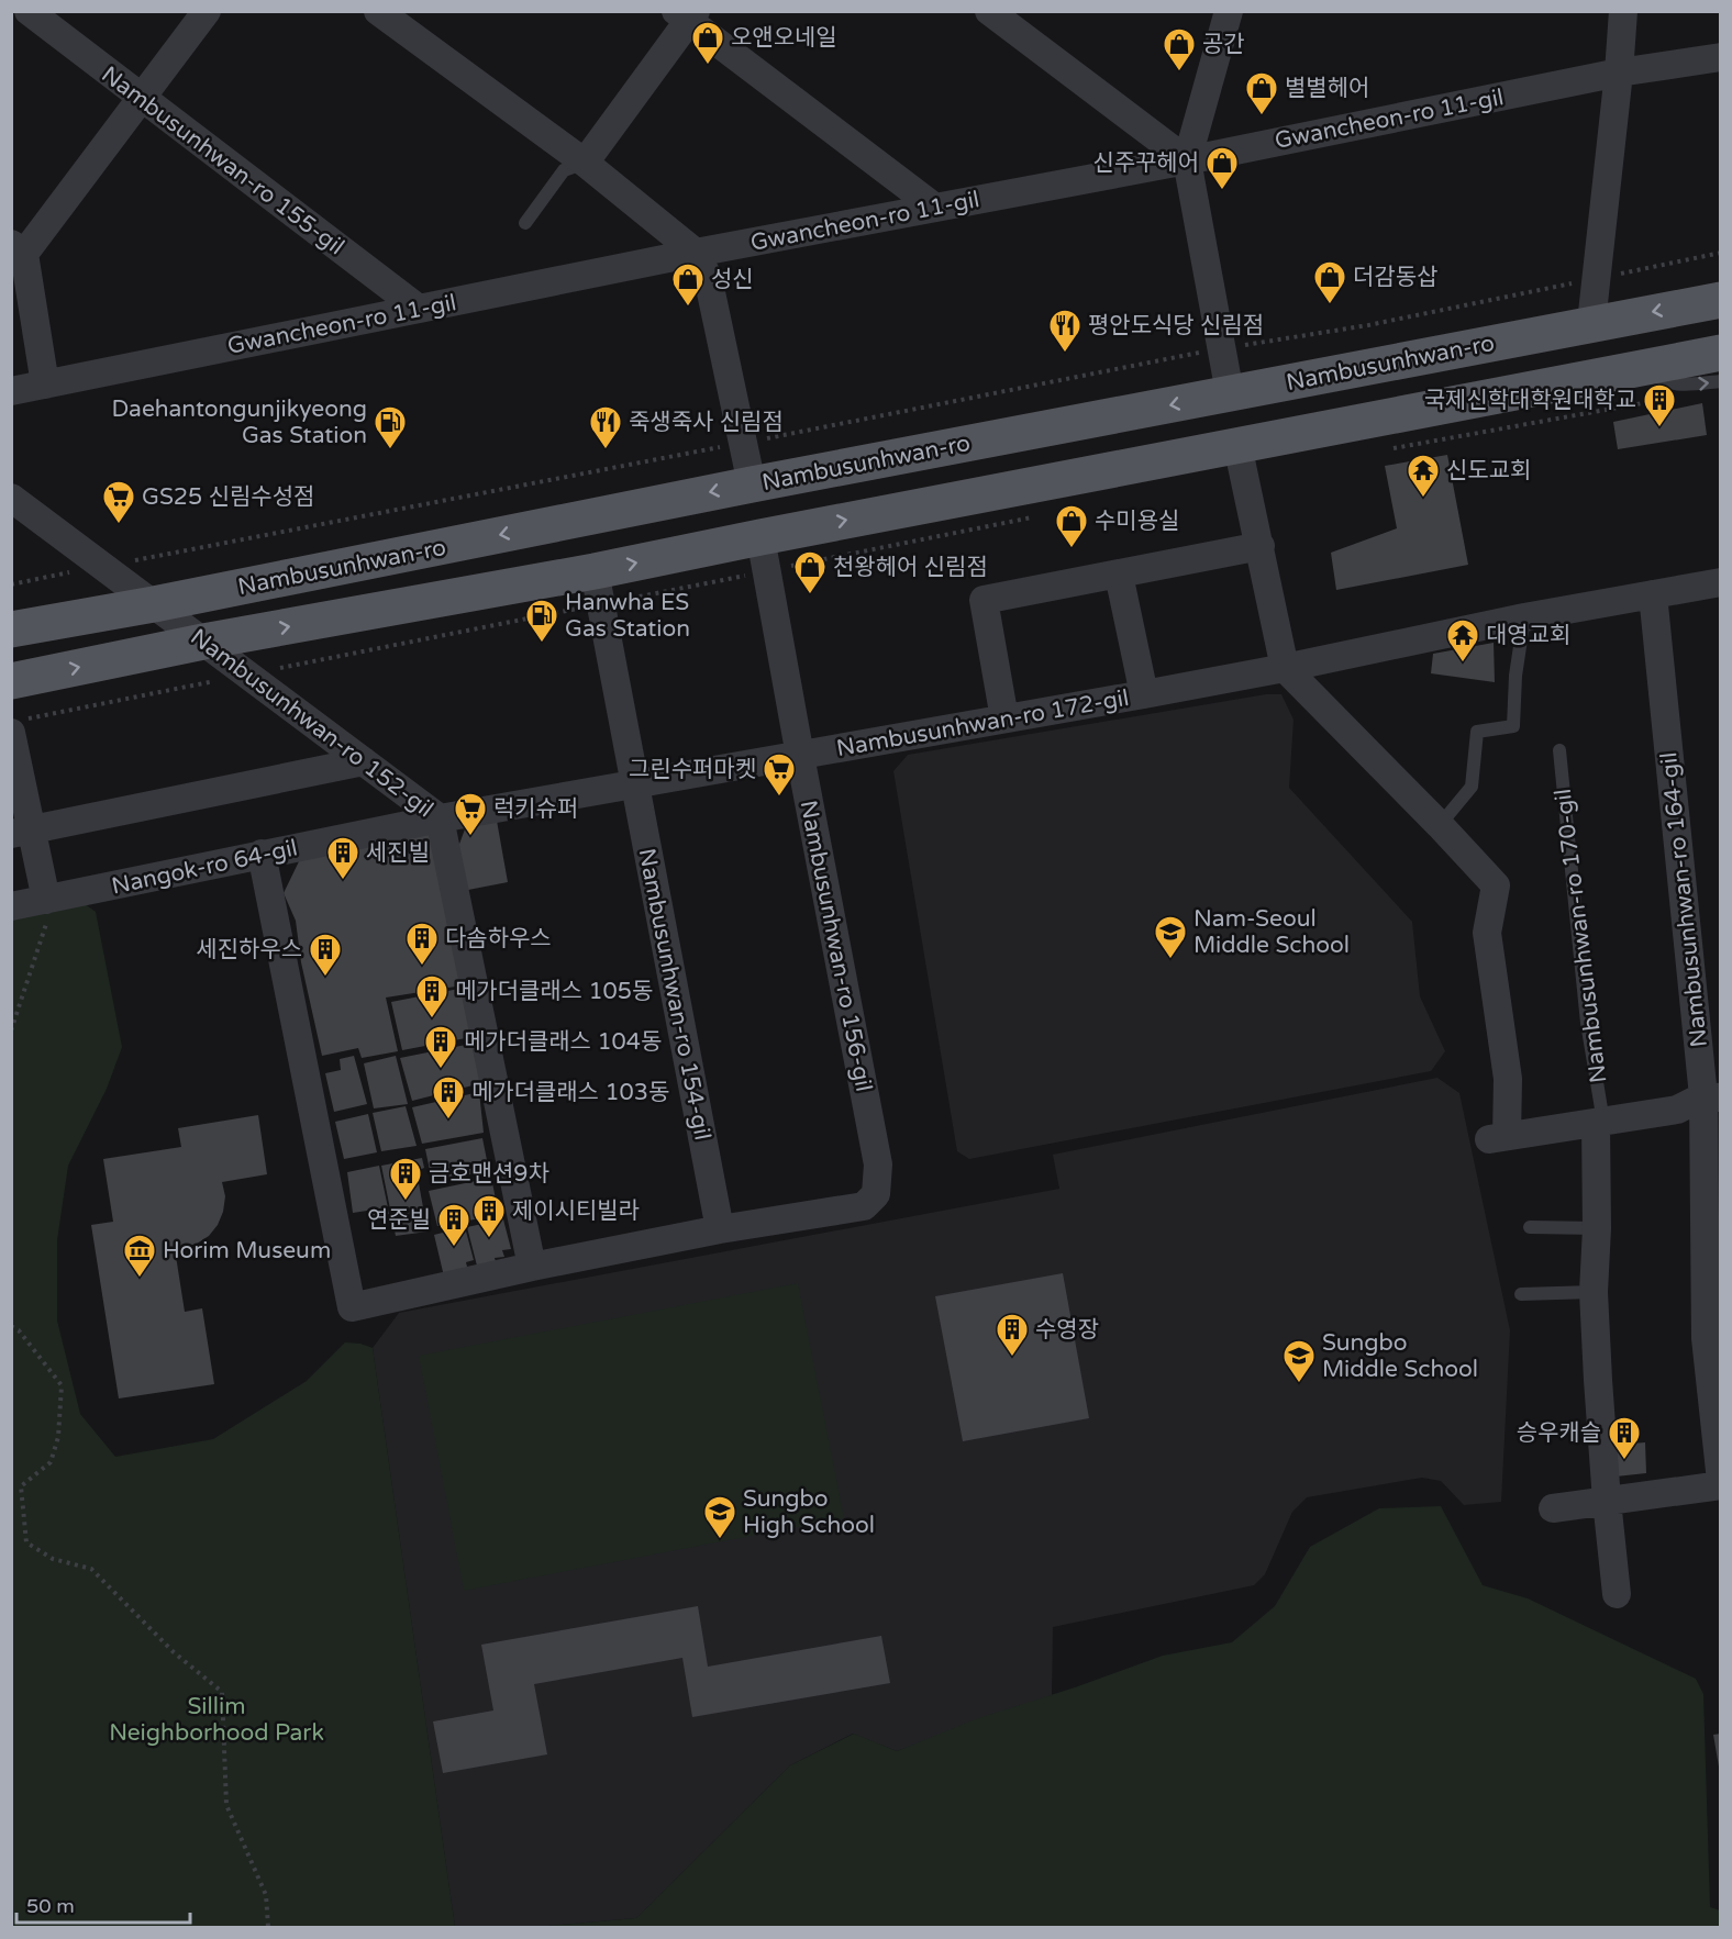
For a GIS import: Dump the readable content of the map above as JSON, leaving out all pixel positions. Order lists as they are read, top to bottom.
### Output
{
  "streets": {
    "main road": ["Nambusunhwan-ro"],
    "street": [
      "Gwancheon-ro 11-gil",
      "Nambusunhwan-ro 155-gil",
      "Nambusunhwan-ro 152-gil",
      "Nambusunhwan-ro 172-gil",
      "Nangok-ro 64-gil",
      "Nambusunhwan-ro 164-gil",
      "Nambusunhwan-ro 170-gil",
      "Nambusunhwan-ro 156-gil",
      "Nambusunhwan-ro 154-gil"
    ]
  },
  "crossings": [
    ["Gwancheon-ro 11-gil", "Nambusunhwan-ro 155-gil"],
    ["Nambusunhwan-ro", "Nambusunhwan-ro 152-gil"],
    ["Nambusunhwan-ro", "Nambusunhwan-ro 156-gil"],
    ["Nambusunhwan-ro", "Nambusunhwan-ro 154-gil"],
    ["Nambusunhwan-ro 152-gil", "Nambusunhwan-ro 172-gil"],
    ["Nambusunhwan-ro 152-gil", "Nangok-ro 64-gil"],
    ["Nambusunhwan-ro 172-gil", "Nangok-ro 64-gil"],
    ["Nambusunhwan-ro 172-gil", "Nambusunhwan-ro 164-gil"],
    ["Nambusunhwan-ro 172-gil", "Nambusunhwan-ro 156-gil"],
    ["Nambusunhwan-ro 172-gil", "Nambusunhwan-ro 154-gil"],
    ["Nambusunhwan-ro 156-gil", "Nambusunhwan-ro 154-gil"]
  ],
  "parks": ["Sillim Neighborhood Park"],
  "places": {
    "shop": [
      "오앤오네일",
      "공간",
      "별별헤어",
      "신주꾸헤어",
      "더감동삽",
      "성신",
      "수미용실",
      "천왕헤어 신림점"
    ],
    "restaurant": ["평안도식당 신림점", "죽생죽사 신림점"],
    "building": [
      "국제신학대학원대학교",
      "세진빌",
      "다솜하우스",
      "세진하우스",
      "메가더클래스 105동",
      "메가더클래스 104동",
      "메가더클래스 103동",
      "금호맨션9차",
      "제이시티빌라",
      "연준빌",
      "수영장",
      "승우캐슬"
    ],
    "fuel station": ["Daehantongunjikyeong Gas Station", "Hanwha ES Gas Station"],
    "temple": ["신도교회", "대영교회"],
    "supermarket": ["GS25 신림수성점", "그린수퍼마켓", "럭키슈퍼"],
    "school or university": ["Nam-Seoul Middle School", "Sungbo Middle School", "Sungbo High School"],
    "museum": ["Horim Museum"]
  },
  "scale_bar": "50 m"
}
